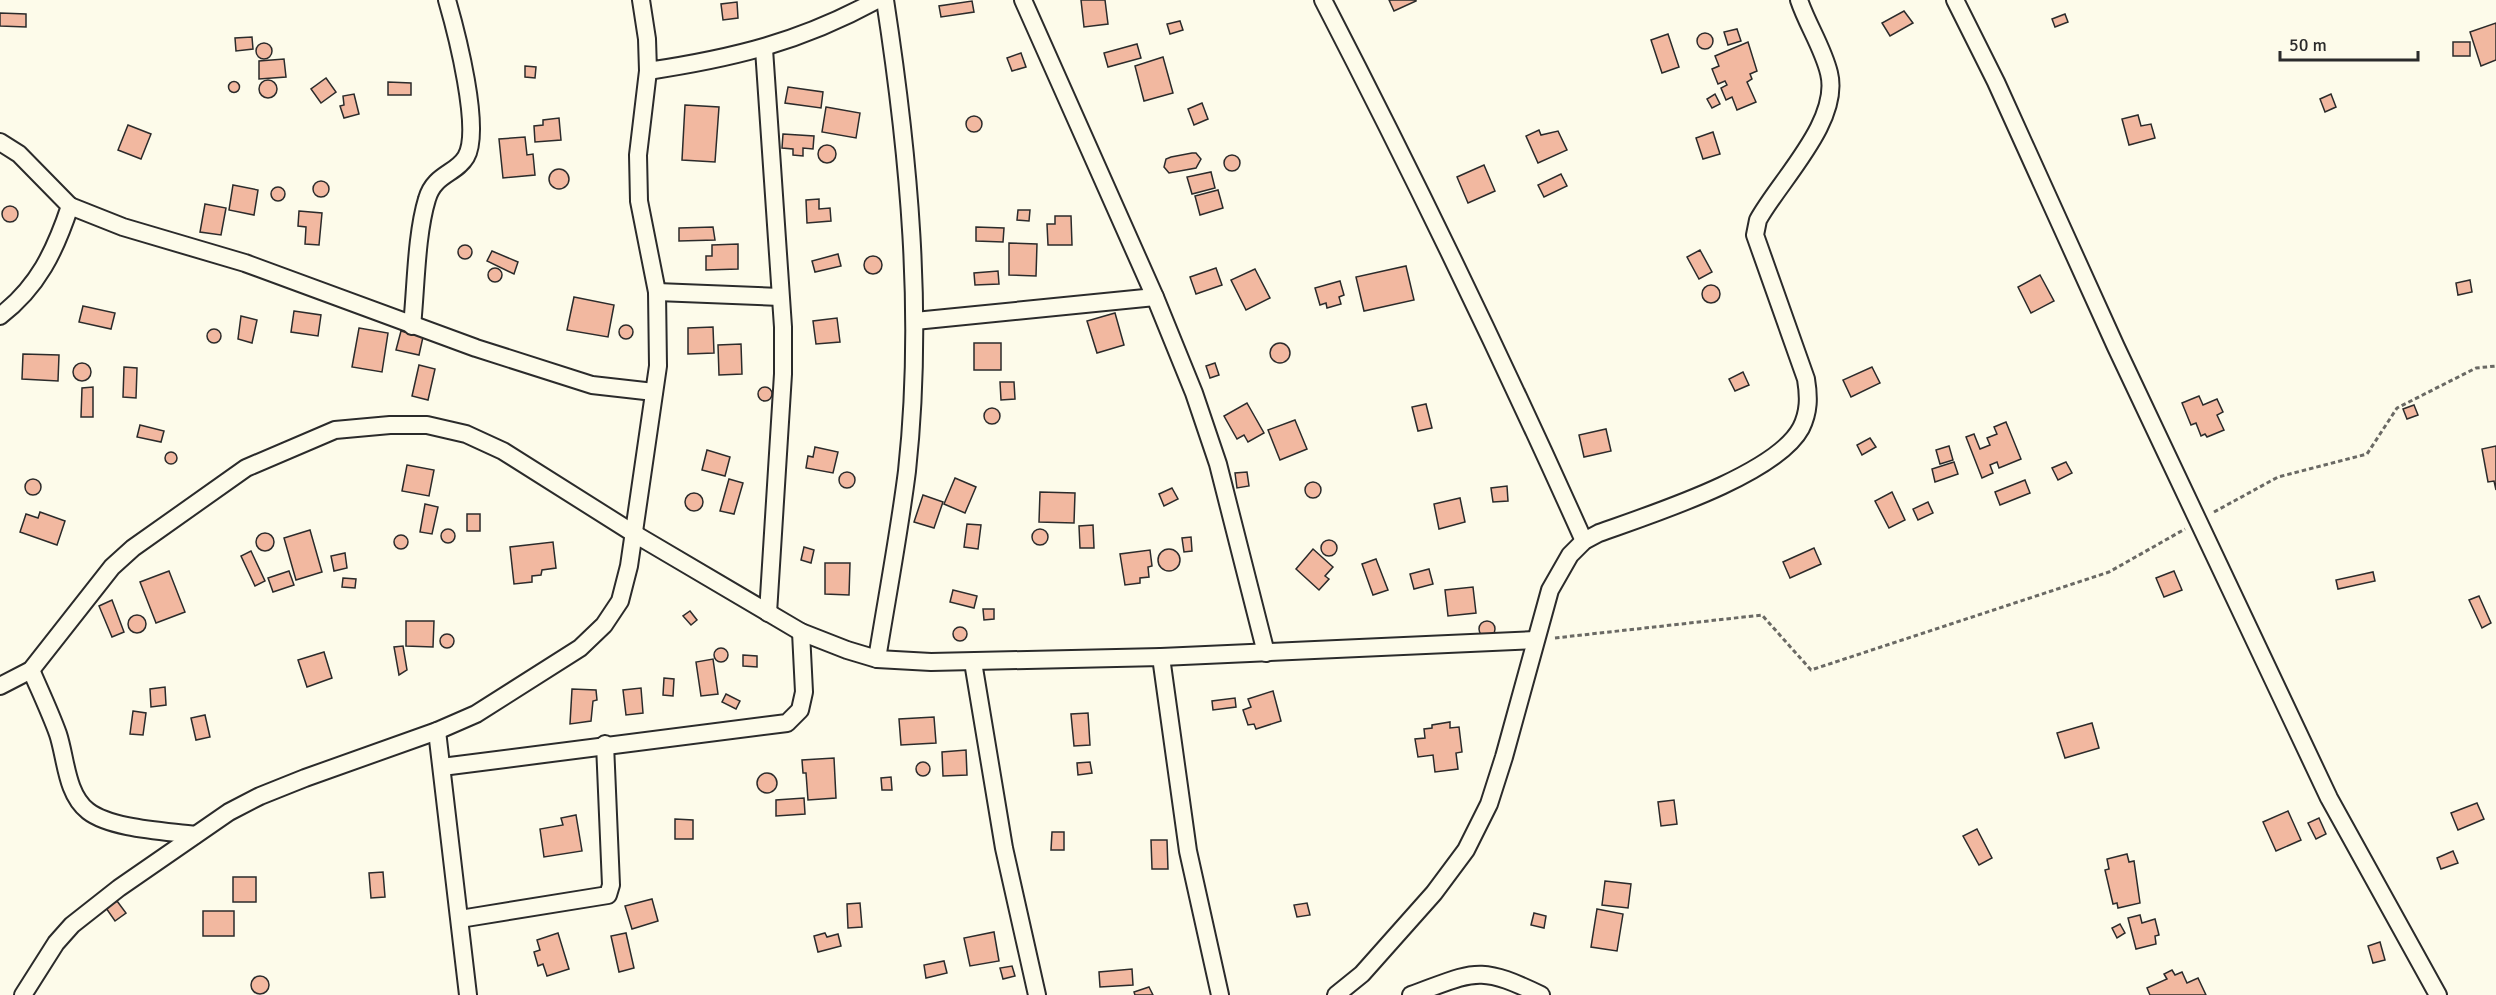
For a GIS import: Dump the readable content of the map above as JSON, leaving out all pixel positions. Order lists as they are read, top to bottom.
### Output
{
  "scale_bar": "50 m"
}
